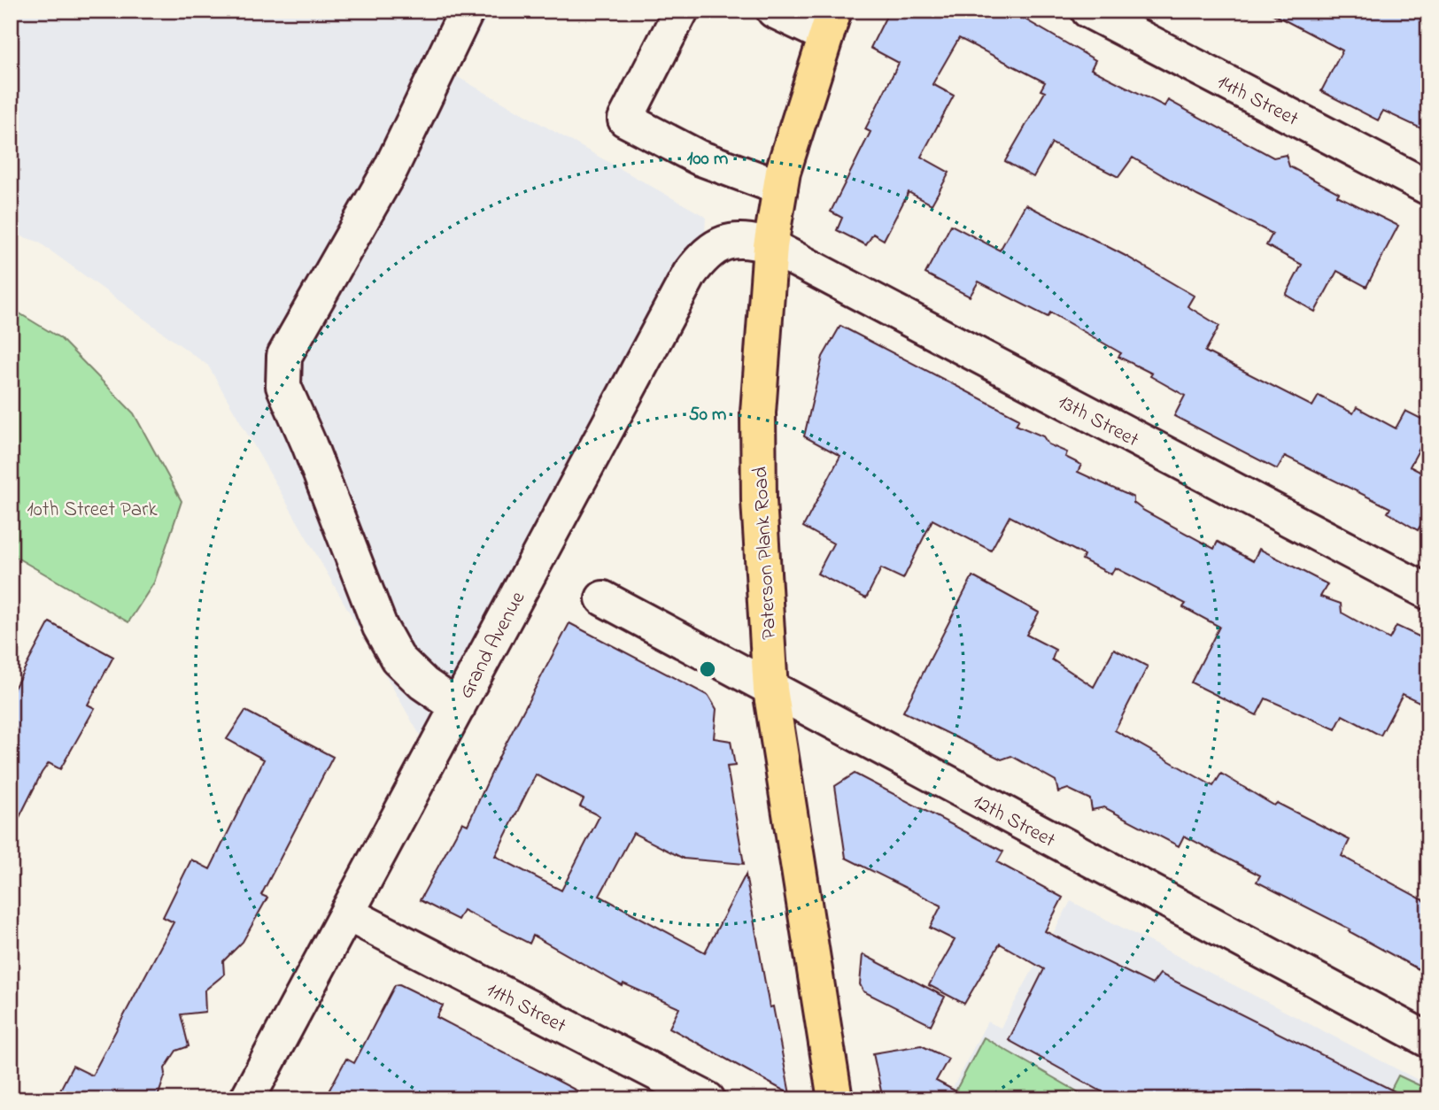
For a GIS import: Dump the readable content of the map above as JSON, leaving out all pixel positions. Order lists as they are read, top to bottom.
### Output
{
  "streets": {
    "main road": ["Paterson Plank Road"],
    "street": [
      "14th Street",
      "13th Street",
      "Grand Avenue",
      "12th Street",
      "11th Street"
    ]
  },
  "crossings": [
    ["13th Street", "Paterson Plank Road"],
    ["13th Street", "Grand Avenue"],
    ["Paterson Plank Road", "Grand Avenue"],
    ["Paterson Plank Road", "12th Street"],
    ["Grand Avenue", "11th Street"]
  ],
  "parks": ["10th Street Park"],
  "rings": ["100 m", "50 m"]
}
